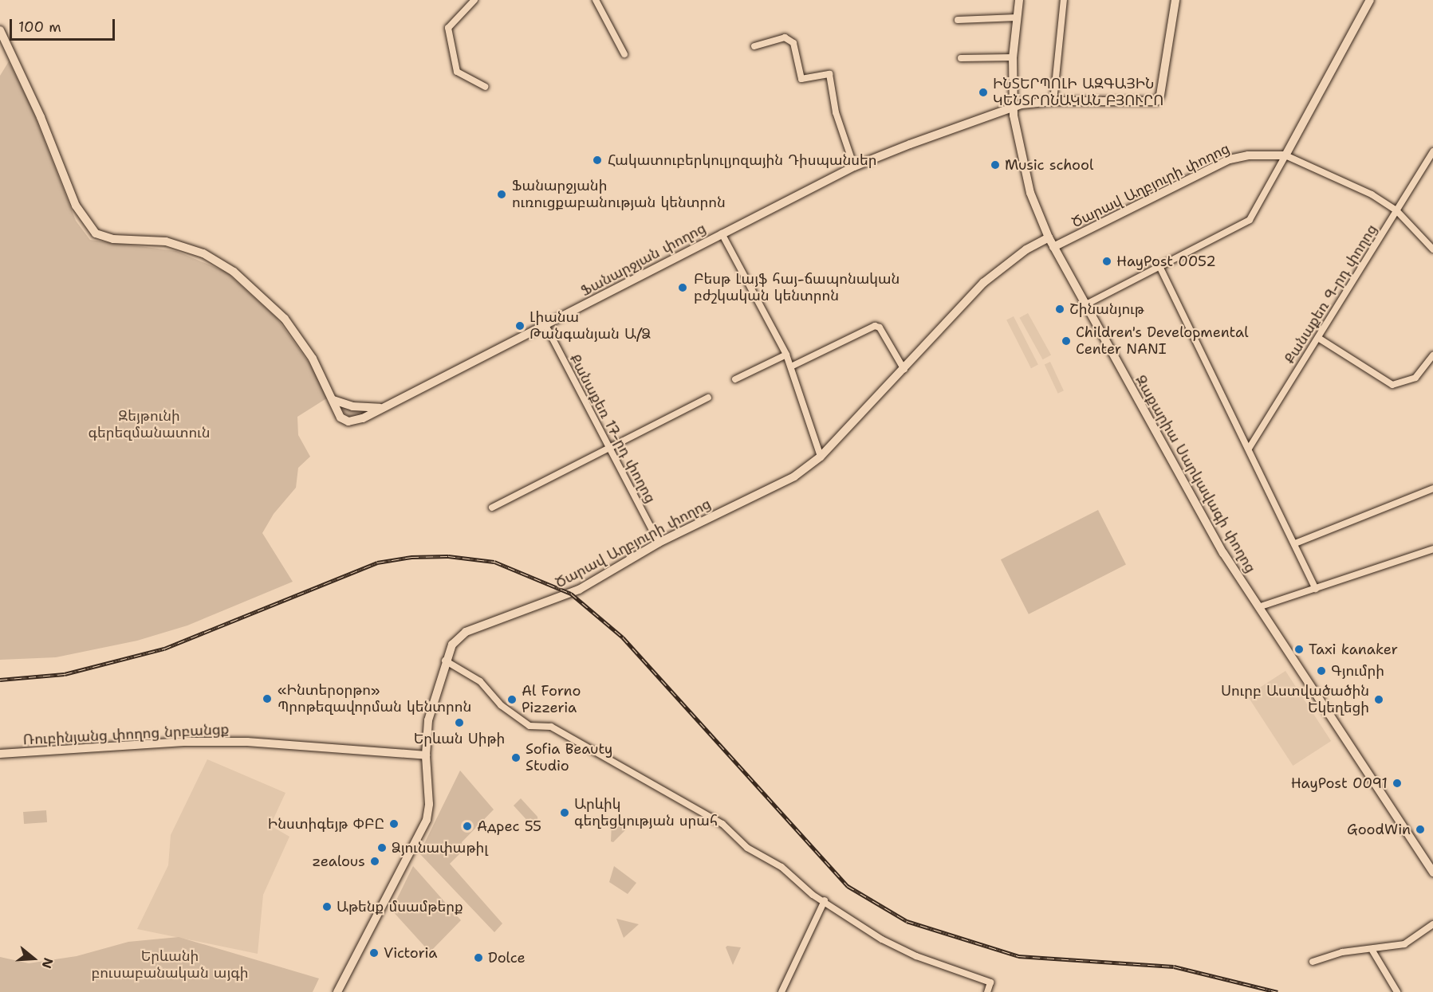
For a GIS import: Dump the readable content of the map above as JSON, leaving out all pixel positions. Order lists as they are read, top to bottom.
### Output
{
  "streets": {
    "street": [
      "Ծարավ Աղբյուրի փողոց",
      "Ֆանարջյան փողոց",
      "Քանաքեռ 9-րդ փողոց",
      "Քանաքեռ 17-րդ փողոց",
      "Զաքարիա Սարկավագի փողոց",
      "Ռուբինյանց փողոց նրբանցք"
    ]
  },
  "crossings": [
    ["Ծարավ Աղբյուրի փողոց", "Քանաքեռ 17-րդ փողոց"],
    ["Ծարավ Աղբյուրի փողոց", "Զաքարիա Սարկավագի փողոց"],
    ["Ծարավ Աղբյուրի փողոց", "Ռուբինյանց փողոց նրբանցք"],
    ["Ֆանարջյան փողոց", "Քանաքեռ 17-րդ փողոց"],
    ["Ֆանարջյան փողոց", "Զաքարիա Սարկավագի փողոց"]
  ],
  "parks": ["Զեյթունի գերեզմանատուն", "Երևանի բուսաբանական այգի"],
  "places": [
    "ԻՆՏԵՐՊՈԼԻ ԱԶԳԱՅԻՆ ԿԵՆՏՐՈՆԱԿԱՆ ԲՅՈՒՐՈ",
    "Հակատուբերկուլյոզային Դիսպանսեր",
    "Music school",
    "Ֆանարջյանի ուռուցքաբանության կենտրոն",
    "HayPost 0052",
    "Բեսթ Լայֆ հայ-ճապոնական բժշկական կենտրոն",
    "Շինանյութ",
    "Լիանա Թանգանյան Ա/Ձ",
    "Children's Developmental Center NANI",
    "Taxi kanaker",
    "Գյումրի",
    "«Ինտերօրթո» Պրոթեզավորման կենտրոն",
    "Al Forno Pizzeria",
    "Սուրբ Աստվածածին Եկեղեցի",
    "Երևան Սիթի",
    "Sofia Beauty Studio",
    "HayPost 0091",
    "Արևիկ գեղեցկության սրահ",
    "Ինստիգեյթ ՓԲԸ",
    "Адрес 55",
    "GoodWin",
    "Ձյունափաթիլ",
    "zealous",
    "Աթենք մսամթերք",
    "Victoria",
    "Dolce"
  ],
  "scale_bar": "100 m",
  "north": "right"
}
